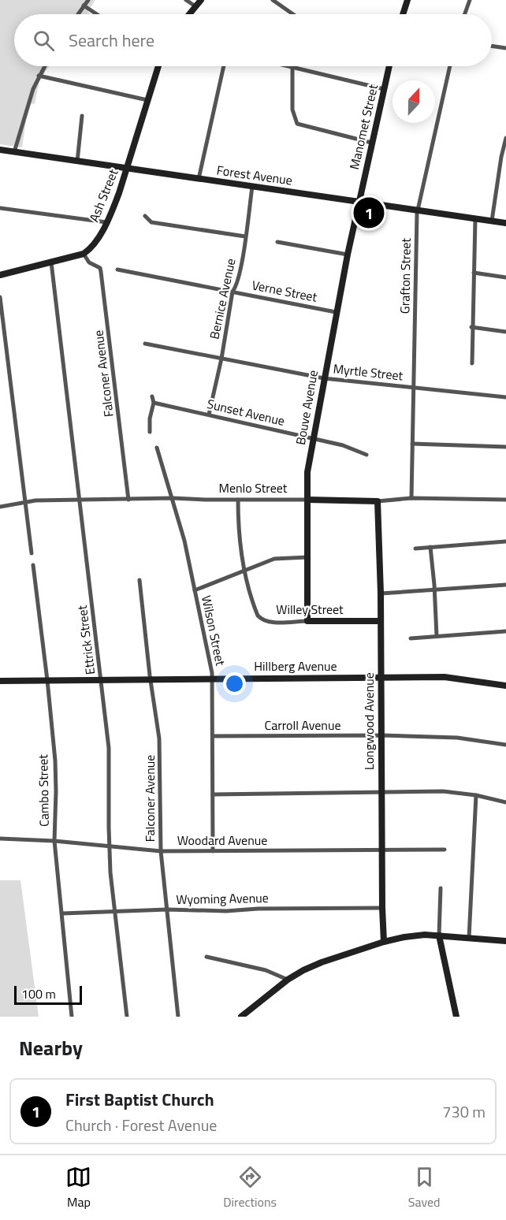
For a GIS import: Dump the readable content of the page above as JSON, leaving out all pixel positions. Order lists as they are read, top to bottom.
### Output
{
  "streets": {
    "street": [
      "Manomet Street",
      "Forest Avenue",
      "Ash Street",
      "Grafton Street",
      "Verne Street",
      "Bernice Avenue",
      "Myrtle Street",
      "Falconer Avenue",
      "Bouve Avenue",
      "Sunset Avenue",
      "Menlo Street",
      "Willey Street",
      "Wilson Street",
      "Ettrick Street",
      "Hillberg Avenue",
      "Longwood Avenue",
      "Carroll Avenue",
      "Cambo Street",
      "Woodard Avenue",
      "Wyoming Avenue"
    ]
  },
  "crossings": [
    ["Manomet Street", "Forest Avenue"],
    ["Manomet Street", "Bouve Avenue"],
    ["Forest Avenue", "Ash Street"],
    ["Forest Avenue", "Grafton Street"],
    ["Forest Avenue", "Bernice Avenue"],
    ["Forest Avenue", "Bouve Avenue"],
    ["Ash Street", "Falconer Avenue"],
    ["Grafton Street", "Myrtle Street"],
    ["Grafton Street", "Menlo Street"],
    ["Verne Street", "Bernice Avenue"],
    ["Verne Street", "Bouve Avenue"],
    ["Bernice Avenue", "Myrtle Street"],
    ["Bernice Avenue", "Sunset Avenue"],
    ["Myrtle Street", "Bouve Avenue"],
    ["Falconer Avenue", "Menlo Street"],
    ["Falconer Avenue", "Hillberg Avenue"],
    ["Falconer Avenue", "Woodard Avenue"],
    ["Falconer Avenue", "Wyoming Avenue"],
    ["Bouve Avenue", "Sunset Avenue"],
    ["Bouve Avenue", "Menlo Street"],
    ["Bouve Avenue", "Willey Street"],
    ["Menlo Street", "Wilson Street"],
    ["Menlo Street", "Ettrick Street"],
    ["Menlo Street", "Longwood Avenue"],
    ["Willey Street", "Longwood Avenue"],
    ["Wilson Street", "Hillberg Avenue"],
    ["Wilson Street", "Carroll Avenue"],
    ["Wilson Street", "Woodard Avenue"],
    ["Ettrick Street", "Hillberg Avenue"],
    ["Ettrick Street", "Woodard Avenue"],
    ["Ettrick Street", "Wyoming Avenue"],
    ["Hillberg Avenue", "Longwood Avenue"],
    ["Hillberg Avenue", "Cambo Street"],
    ["Longwood Avenue", "Carroll Avenue"],
    ["Longwood Avenue", "Woodard Avenue"],
    ["Longwood Avenue", "Wyoming Avenue"],
    ["Cambo Street", "Woodard Avenue"],
    ["Cambo Street", "Wyoming Avenue"]
  ],
  "scale_bar": "100 m",
  "north": "top",
  "page": {
    "search": "Search here",
    "pins": "1",
    "scale": "100 m",
    "heading": "Nearby",
    "list": [
      {
        "mark": "1",
        "name": "First Baptist Church",
        "note": "Church · Forest Avenue",
        "value": "730 m"
      }
    ],
    "nav": ["Map", "Directions", "Saved"]
  }
}
